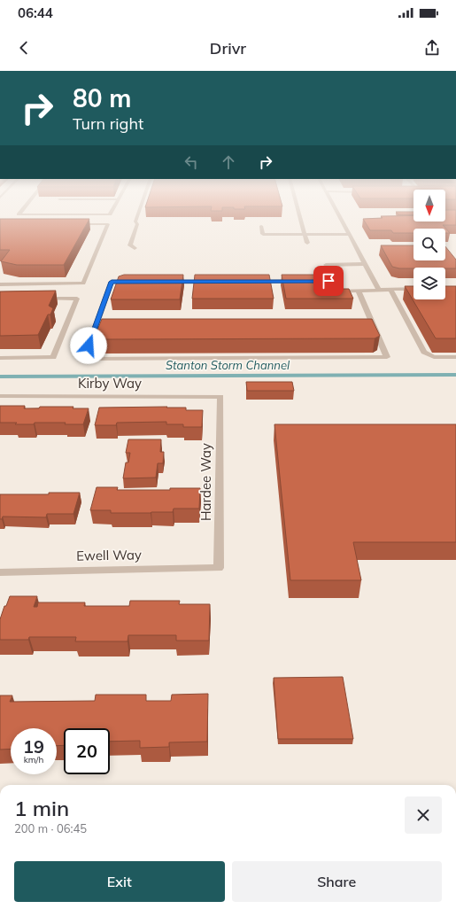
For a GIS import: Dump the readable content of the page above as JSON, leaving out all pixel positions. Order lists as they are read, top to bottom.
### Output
{
  "streets": {
    "street": ["Kirby Way", "Hardee Way", "Ewell Way"]
  },
  "crossings": [
    ["Kirby Way", "Hardee Way"],
    ["Hardee Way", "Ewell Way"]
  ],
  "water": ["Stanton Storm Channel"],
  "north": "bottom",
  "page": {
    "status": "06:44",
    "header": "Drivr",
    "turn": ["80 m", "Turn right"],
    "speed": "19 km/h",
    "limit": "20",
    "heading": ["1 min", "200 m · 06:45"],
    "buttons": ["Exit", "Share"]
  }
}
